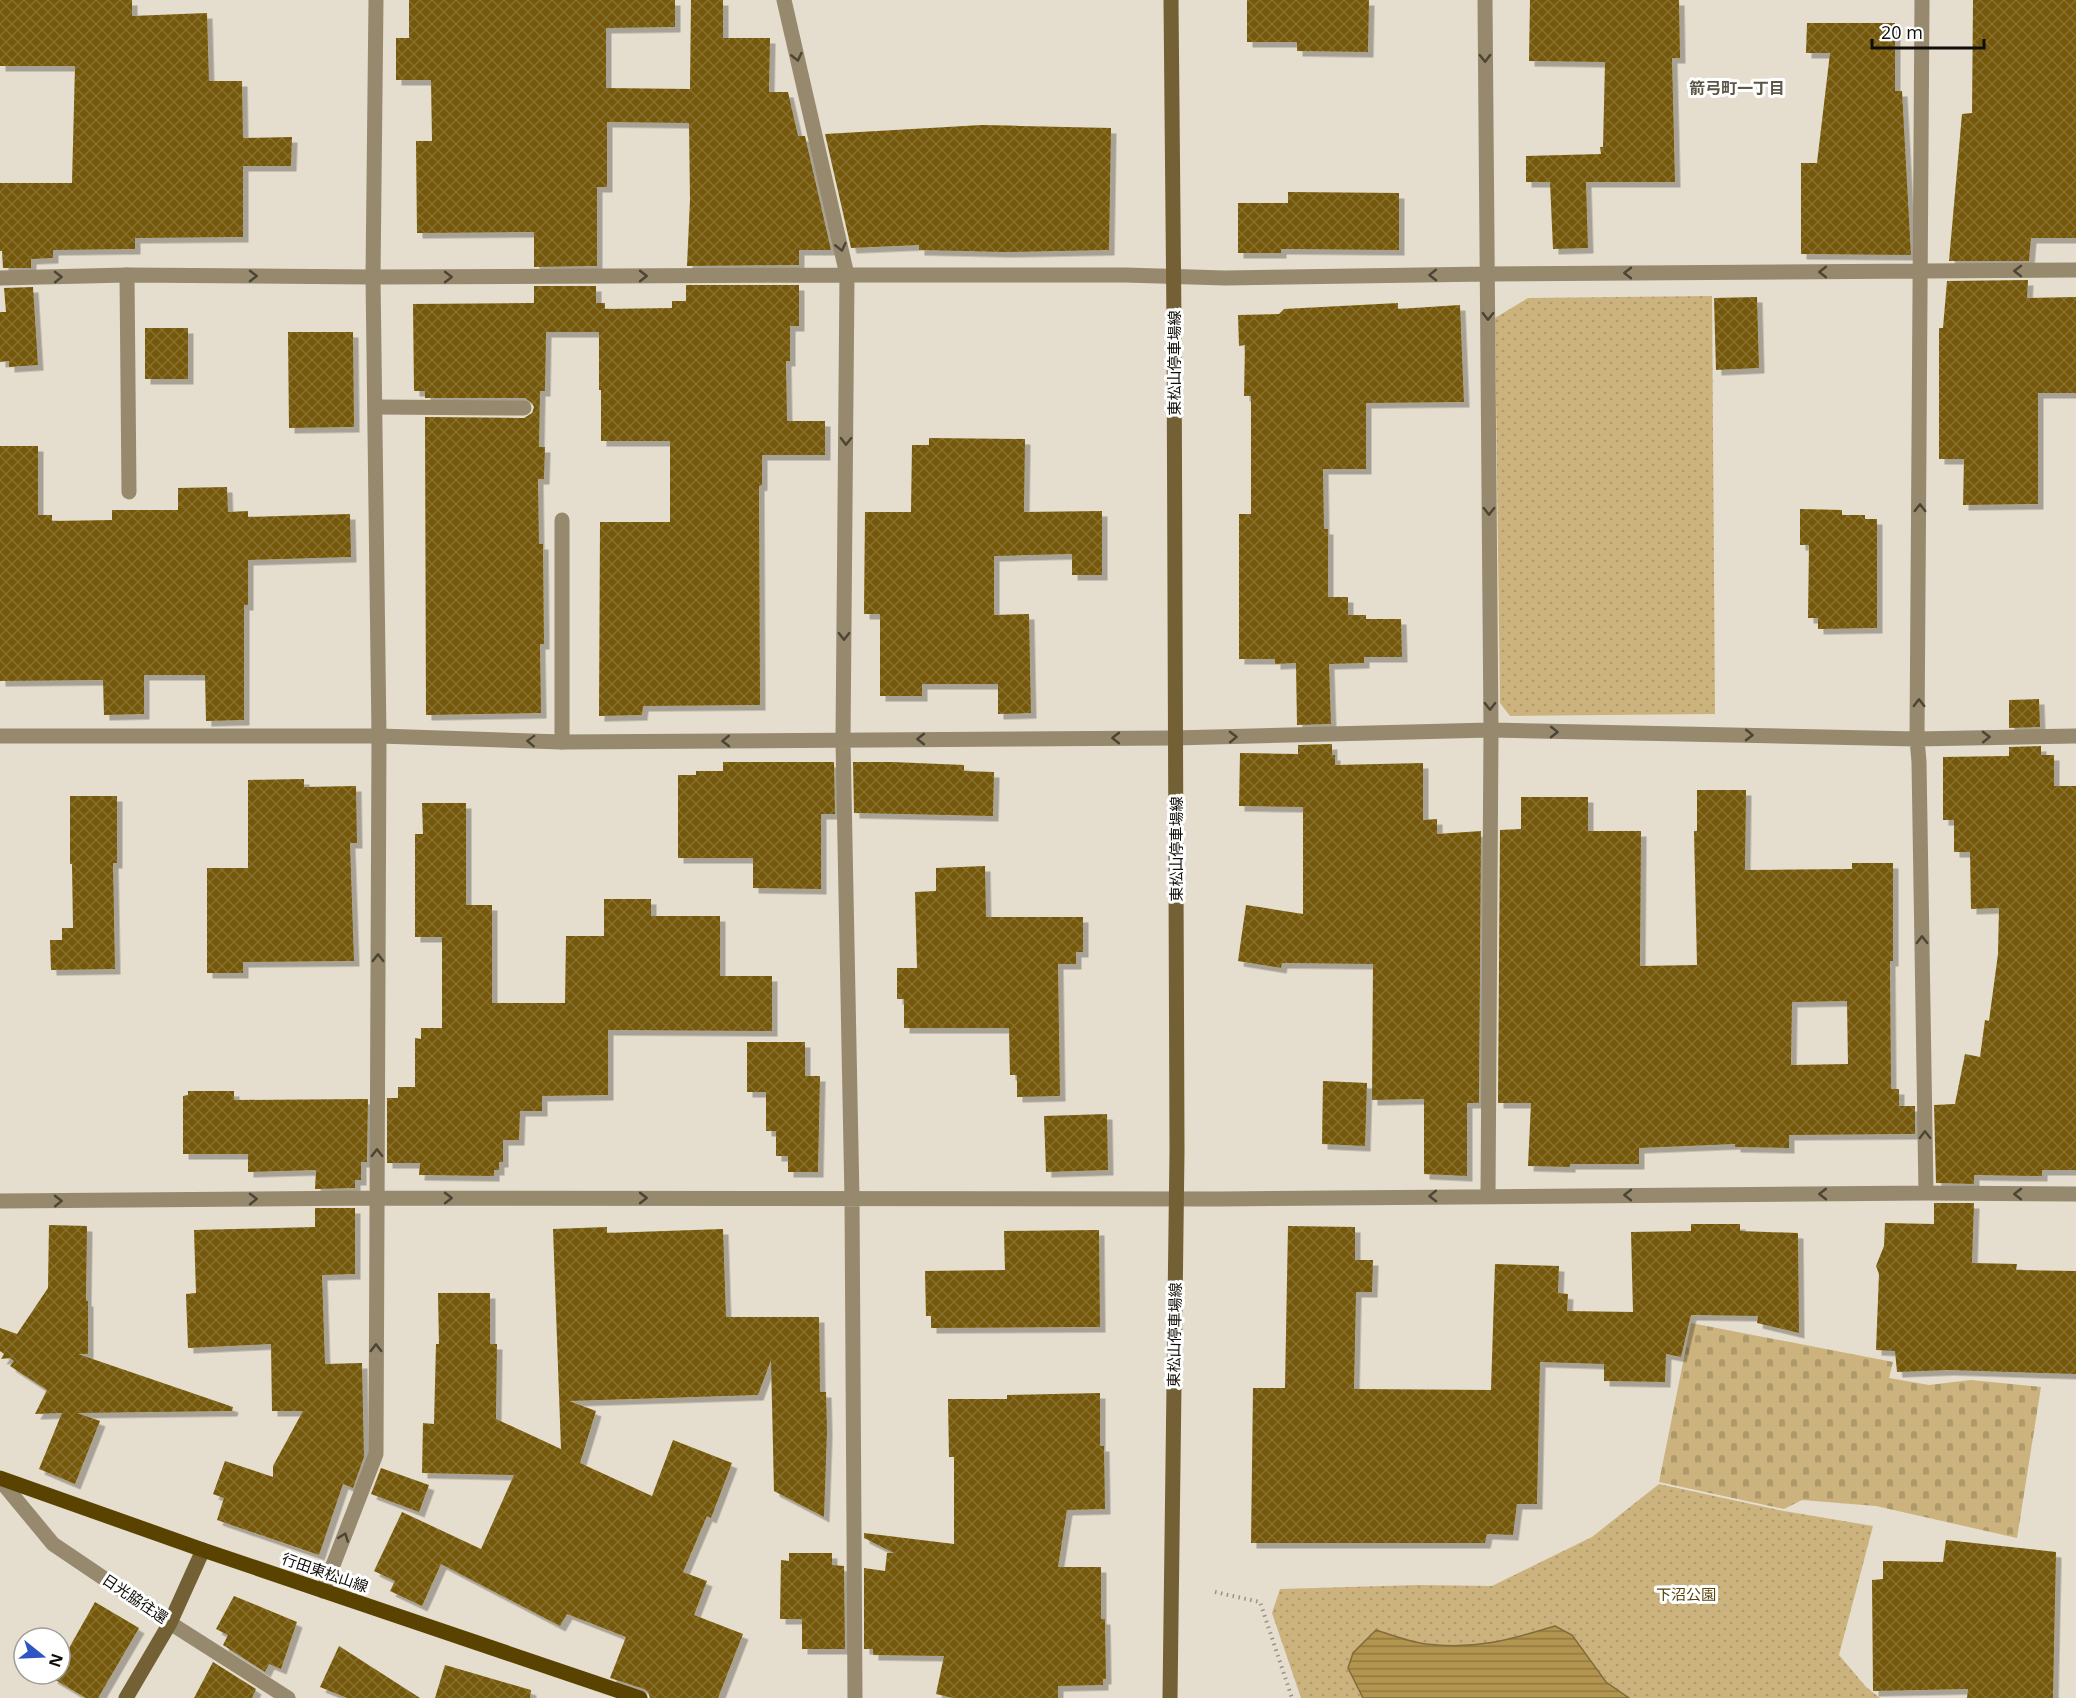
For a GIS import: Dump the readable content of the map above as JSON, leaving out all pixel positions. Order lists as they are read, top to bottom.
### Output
{
  "streets": {
    "main road": ["東松山停車場線", "行田東松山線"],
    "street": ["日光脇往還"]
  },
  "crossings": [
    ["行田東松山線", "日光脇往還"]
  ],
  "districts": ["箭弓町一丁目"],
  "parks": ["下沼公園"],
  "scale_bar": "20 m",
  "north": "right"
}
